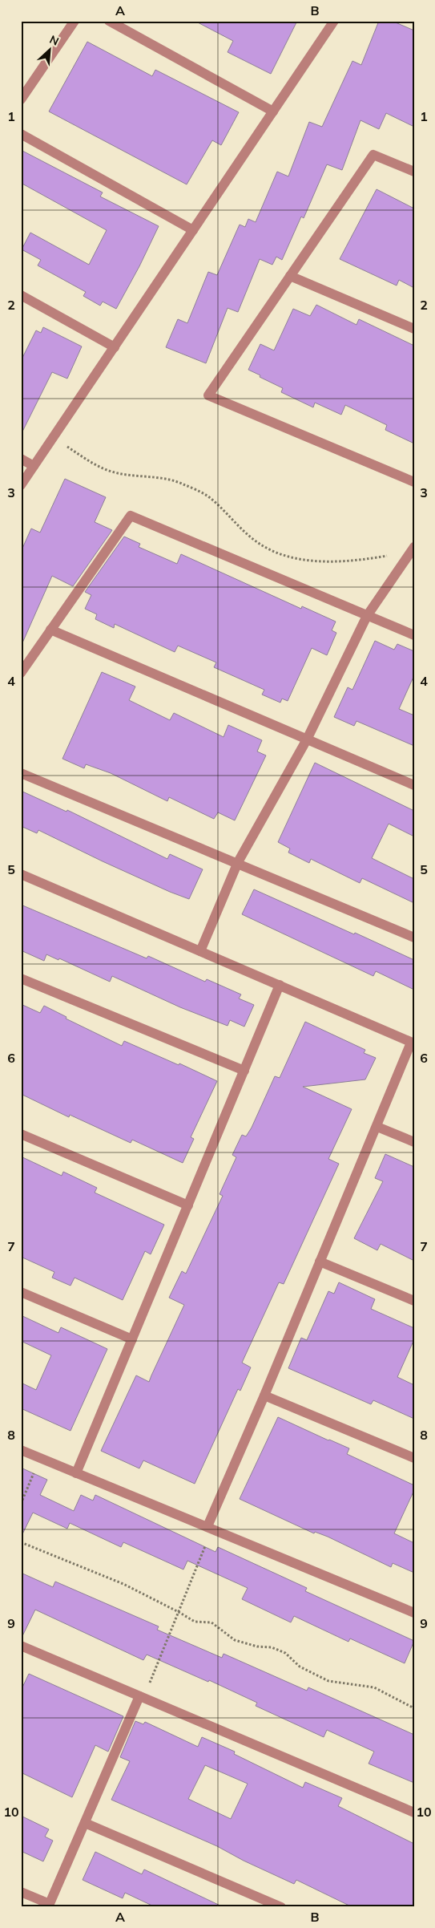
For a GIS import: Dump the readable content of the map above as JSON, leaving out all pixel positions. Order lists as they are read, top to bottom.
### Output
{
  "north": "top right",
  "grid": {
    "columns": ["A", "B"],
    "rows": [
      "1",
      "2",
      "3",
      "4",
      "5",
      "6",
      "7",
      "8",
      "9",
      "10"
    ]
  }
}
